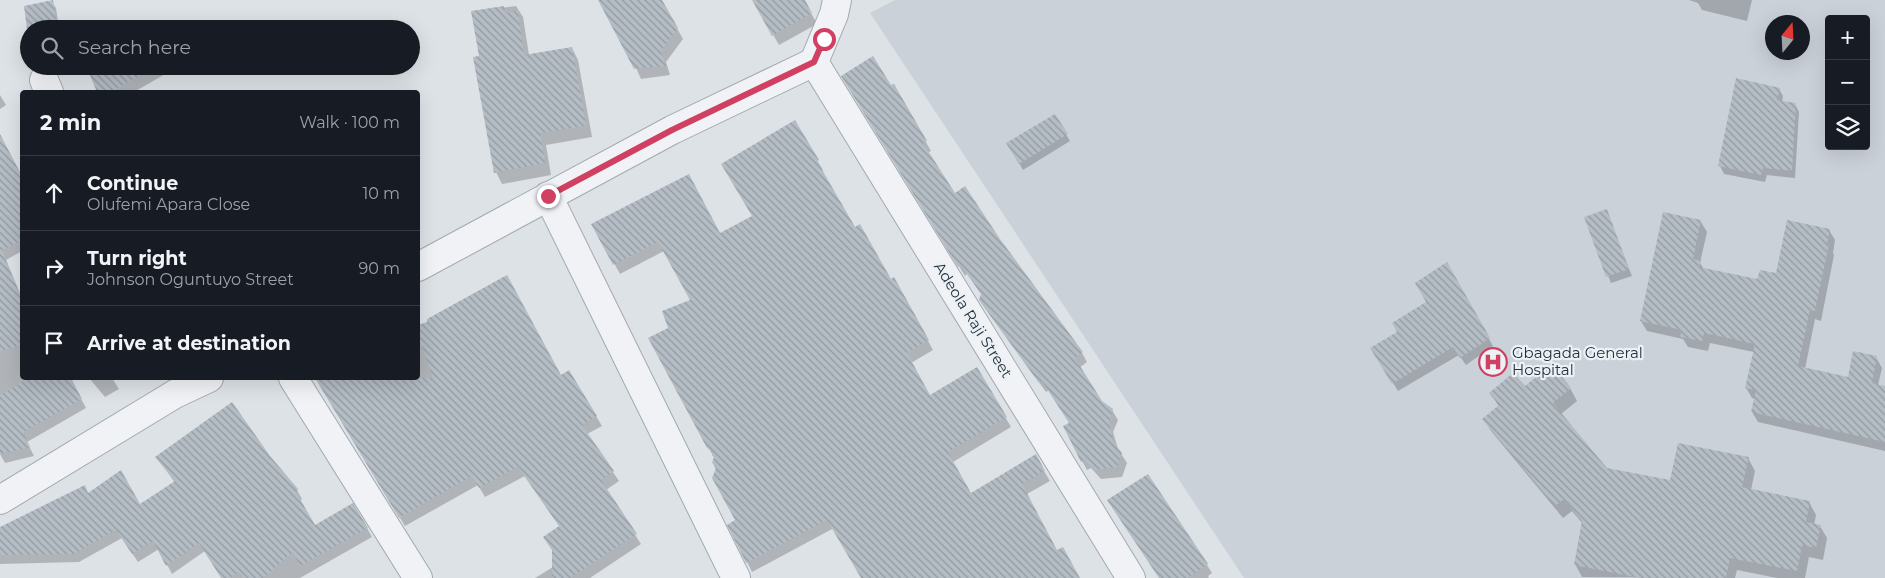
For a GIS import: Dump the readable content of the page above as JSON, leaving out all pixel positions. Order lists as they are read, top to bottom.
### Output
{
  "streets": {
    "street": ["Adeola Raji Street"]
  },
  "places": {
    "hospital": ["Gbagada General Hospital"]
  },
  "north": "top",
  "page": {
    "map_buttons": ["+", "−"],
    "search": "Search here",
    "heading": ["2 min", "Walk · 100 m"],
    "list": [
      ["Continue", "Olufemi Apara Close", "10 m"],
      ["Turn right", "Johnson Oguntuyo Street", "90 m"],
      "Arrive at destination"
    ]
  }
}
